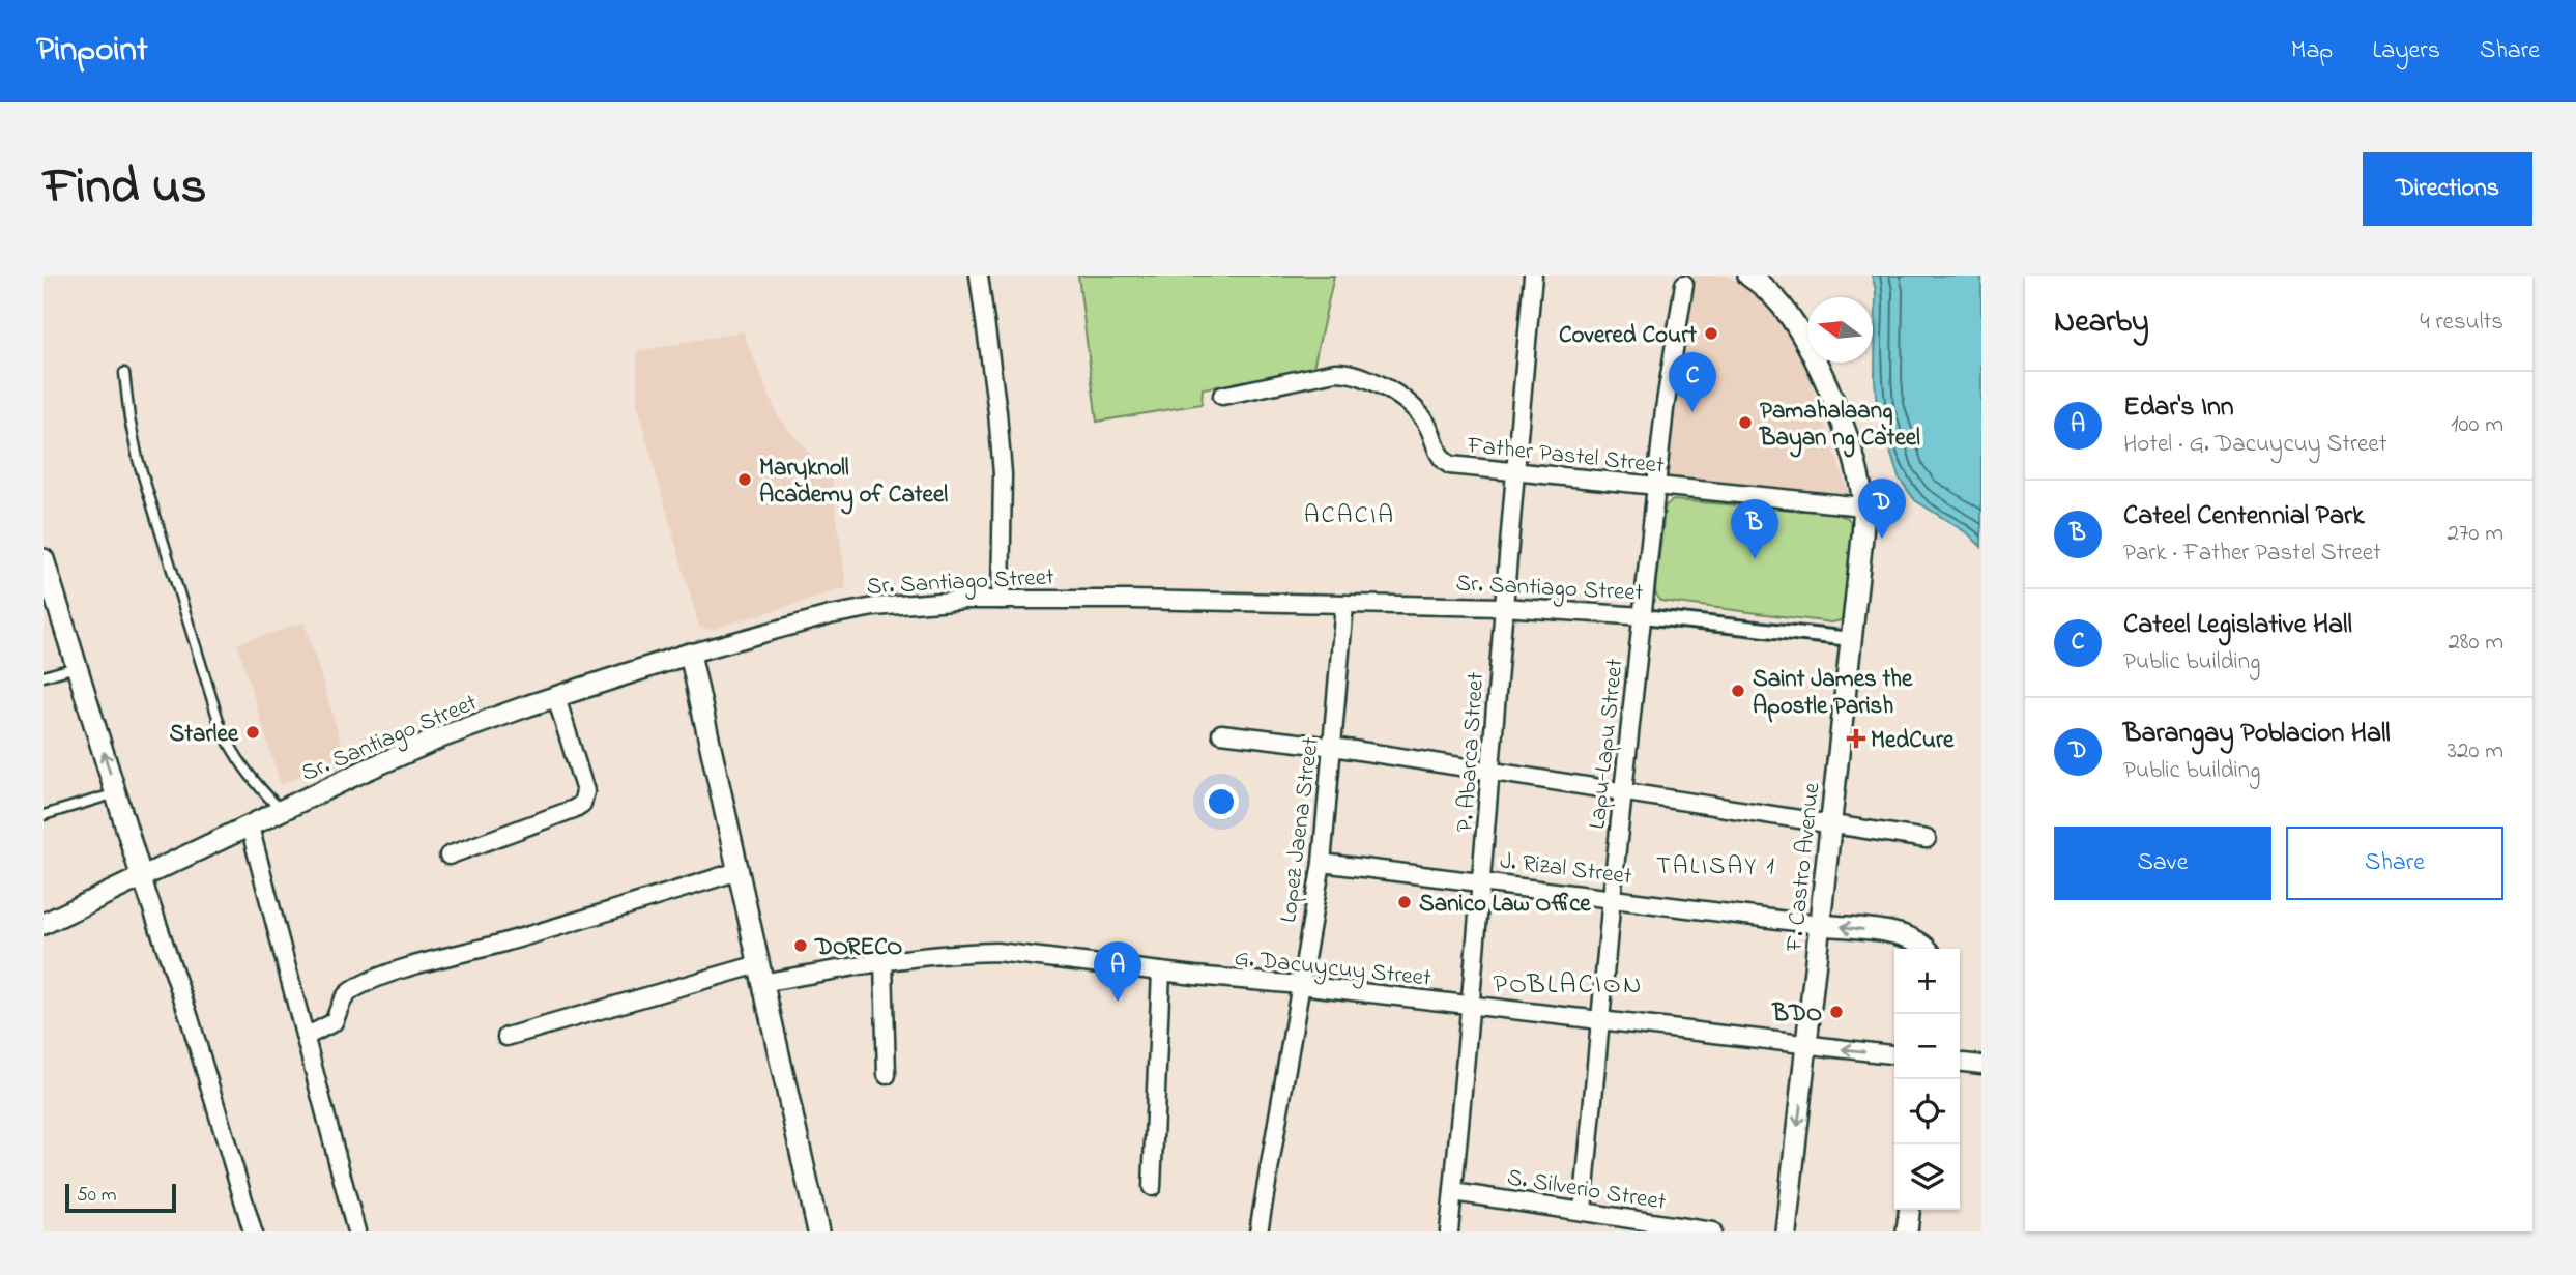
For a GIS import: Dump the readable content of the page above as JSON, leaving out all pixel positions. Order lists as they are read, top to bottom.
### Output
{
  "streets": {
    "street": [
      "Father Pastel Street",
      "Sr. Santiago Street",
      "Lapu-Lapu Street",
      "P. Abarca Street",
      "Lopez Jaena Street",
      "J. Rizal Street",
      "F. Castro Avenue",
      "G. Dacuycuy Street",
      "S. Silverio Street"
    ]
  },
  "crossings": [
    ["Father Pastel Street", "Lapu-Lapu Street"],
    ["Father Pastel Street", "P. Abarca Street"],
    ["Father Pastel Street", "F. Castro Avenue"],
    ["Sr. Santiago Street", "Lapu-Lapu Street"],
    ["Sr. Santiago Street", "P. Abarca Street"],
    ["Sr. Santiago Street", "Lopez Jaena Street"],
    ["Sr. Santiago Street", "F. Castro Avenue"],
    ["Lapu-Lapu Street", "J. Rizal Street"],
    ["Lapu-Lapu Street", "G. Dacuycuy Street"],
    ["Lapu-Lapu Street", "S. Silverio Street"],
    ["P. Abarca Street", "J. Rizal Street"],
    ["P. Abarca Street", "G. Dacuycuy Street"],
    ["P. Abarca Street", "S. Silverio Street"],
    ["Lopez Jaena Street", "J. Rizal Street"],
    ["Lopez Jaena Street", "G. Dacuycuy Street"],
    ["J. Rizal Street", "F. Castro Avenue"],
    ["F. Castro Avenue", "G. Dacuycuy Street"]
  ],
  "districts": ["ACACIA", "TALISAY 1", "POBLACION"],
  "places": {
    "other": [
      "Covered Court",
      "Pamahalaang Bayan ng Cateel",
      "Maryknoll Academy of Cateel",
      "Saint James the Apostle Parish",
      "Starlee",
      "Sanico Law Office",
      "DORECO",
      "BDO"
    ],
    "health": ["MedCure"]
  },
  "scale_bar": "50 m",
  "north": "left",
  "page": {
    "header": "Pinpoint",
    "nav": ["Map", "Layers", "Share"],
    "title": "Find us",
    "buttons": [
      "Directions",
      ["Save", "Share"]
    ],
    "heading": ["Nearby", "4 results"],
    "pins": [
      "C",
      "D",
      "B",
      "A"
    ],
    "list": [
      {
        "mark": "A",
        "name": "Edar's Inn",
        "note": "Hotel · G. Dacuycuy Street",
        "value": "100 m"
      },
      {
        "mark": "B",
        "name": "Cateel Centennial Park",
        "note": "Park · Father Pastel Street",
        "value": "270 m"
      },
      {
        "mark": "C",
        "name": "Cateel Legislative Hall",
        "note": "Public building",
        "value": "280 m"
      },
      {
        "mark": "D",
        "name": "Barangay Poblacion Hall",
        "note": "Public building",
        "value": "320 m"
      }
    ],
    "map_buttons": ["+", "−"],
    "scale": "50 m"
  }
}
